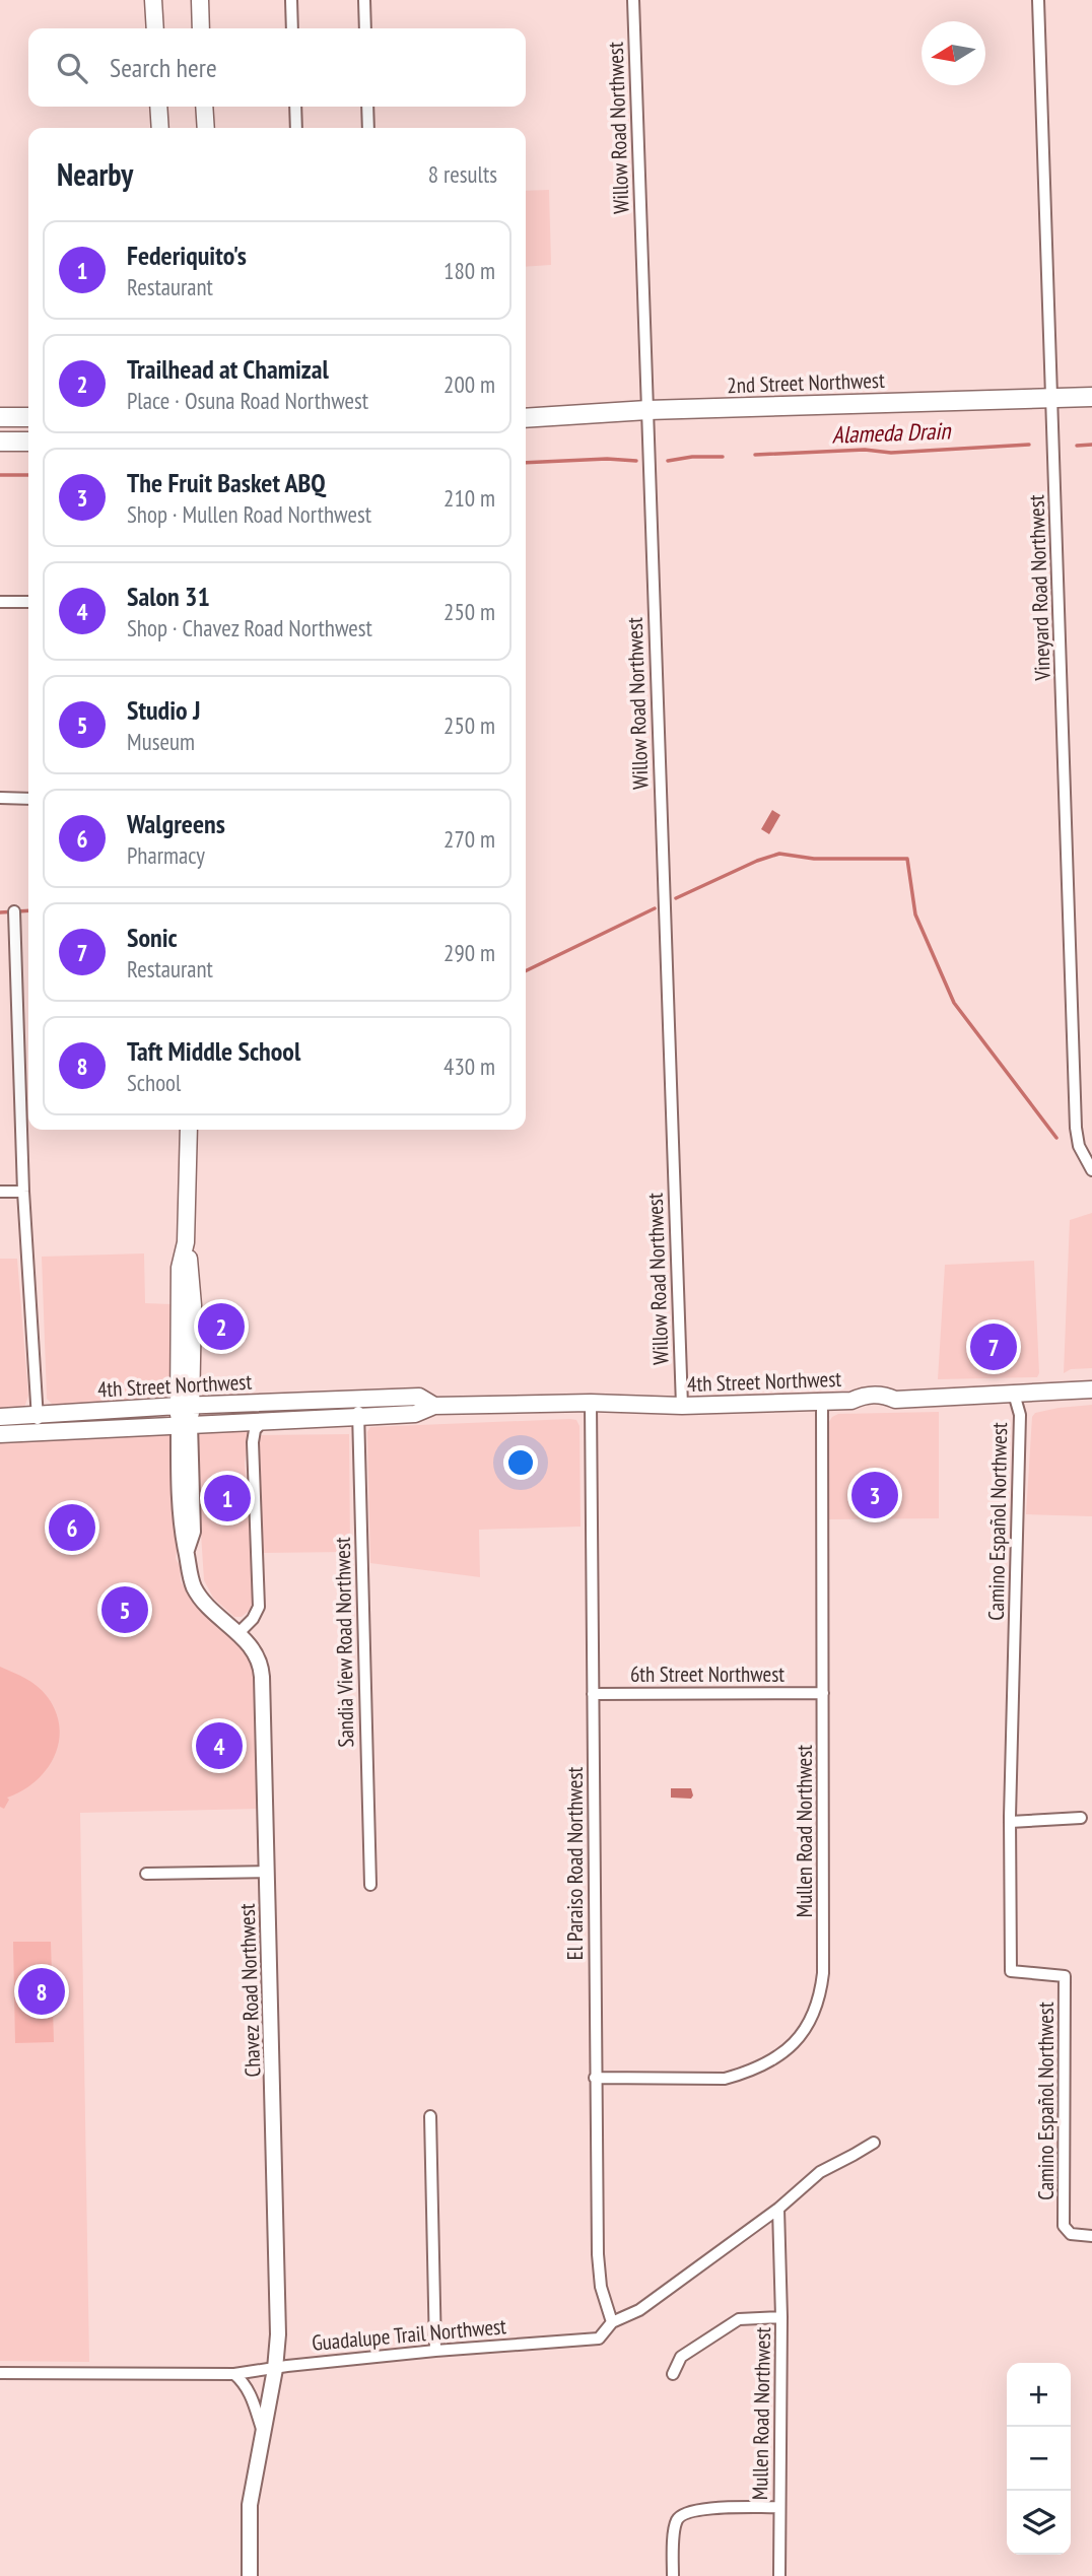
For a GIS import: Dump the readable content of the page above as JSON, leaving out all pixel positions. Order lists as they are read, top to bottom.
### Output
{
  "streets": {
    "main road": ["2nd Street Northwest", "4th Street Northwest"],
    "street": [
      "Willow Road Northwest",
      "Vineyard Road Northwest",
      "Camino Español Northwest",
      "Sandia View Road Northwest",
      "6th Street Northwest",
      "Mullen Road Northwest",
      "El Paraiso Road Northwest",
      "Chavez Road Northwest",
      "Guadalupe Trail Northwest"
    ]
  },
  "crossings": [
    ["Willow Road Northwest", "2nd Street Northwest"],
    ["Willow Road Northwest", "4th Street Northwest"],
    ["2nd Street Northwest", "Vineyard Road Northwest"],
    ["4th Street Northwest", "Camino Español Northwest"],
    ["4th Street Northwest", "Sandia View Road Northwest"],
    ["4th Street Northwest", "Mullen Road Northwest"],
    ["4th Street Northwest", "El Paraiso Road Northwest"],
    ["4th Street Northwest", "Chavez Road Northwest"],
    ["6th Street Northwest", "Mullen Road Northwest"],
    ["6th Street Northwest", "El Paraiso Road Northwest"],
    ["Mullen Road Northwest", "El Paraiso Road Northwest"],
    ["Mullen Road Northwest", "Guadalupe Trail Northwest"],
    ["El Paraiso Road Northwest", "Guadalupe Trail Northwest"],
    ["Chavez Road Northwest", "Guadalupe Trail Northwest"]
  ],
  "water": ["Alameda Drain"],
  "north": "left",
  "page": {
    "search": "Search here",
    "heading": ["Nearby", "8 results"],
    "list": [
      {
        "mark": "1",
        "name": "Federiquito's",
        "note": "Restaurant",
        "value": "180 m"
      },
      {
        "mark": "2",
        "name": "Trailhead at Chamizal",
        "note": "Place · Osuna Road Northwest",
        "value": "200 m"
      },
      {
        "mark": "3",
        "name": "The Fruit Basket ABQ",
        "note": "Shop · Mullen Road Northwest",
        "value": "210 m"
      },
      {
        "mark": "4",
        "name": "Salon 31",
        "note": "Shop · Chavez Road Northwest",
        "value": "250 m"
      },
      {
        "mark": "5",
        "name": "Studio J",
        "note": "Museum",
        "value": "250 m"
      },
      {
        "mark": "6",
        "name": "Walgreens",
        "note": "Pharmacy",
        "value": "270 m"
      },
      {
        "mark": "7",
        "name": "Sonic",
        "note": "Restaurant",
        "value": "290 m"
      },
      {
        "mark": "8",
        "name": "Taft Middle School",
        "note": "School",
        "value": "430 m"
      }
    ],
    "pins": [
      "2",
      "7",
      "3",
      "1",
      "6",
      "5",
      "4",
      "8"
    ],
    "map_buttons": ["+", "−"]
  }
}
